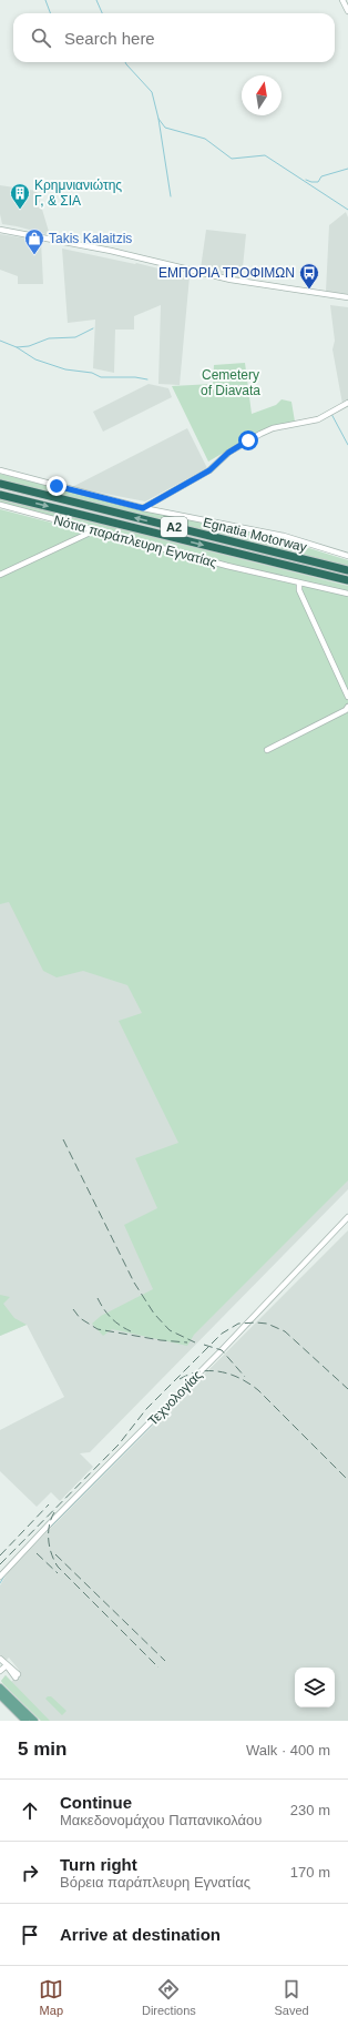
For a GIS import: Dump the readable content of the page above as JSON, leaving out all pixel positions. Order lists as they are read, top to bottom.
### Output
{
  "streets": {
    "highway": ["Α2", "Egnatia Motorway"],
    "street": ["Νότια παράπλευρη Εγνατίας", "Τεχνολογίας"]
  },
  "parks": ["Cemetery of Diavata"],
  "places": {
    "building": ["Κρημνιανιώτης Γ, & ΣΙΑ"],
    "shop": ["Takis Kalaitzis"],
    "bus stop": ["ΕΜΠΟΡΙΑ ΤΡΟΦΙΜΩΝ"]
  },
  "north": "top",
  "page": {
    "search": "Search here",
    "heading": ["5 min", "Walk · 400 m"],
    "list": [
      ["Continue", "Μακεδονομάχου Παπανικολάου", "230 m"],
      ["Turn right", "Βόρεια παράπλευρη Εγνατίας", "170 m"],
      "Arrive at destination"
    ],
    "nav": ["Map", "Directions", "Saved"]
  }
}
